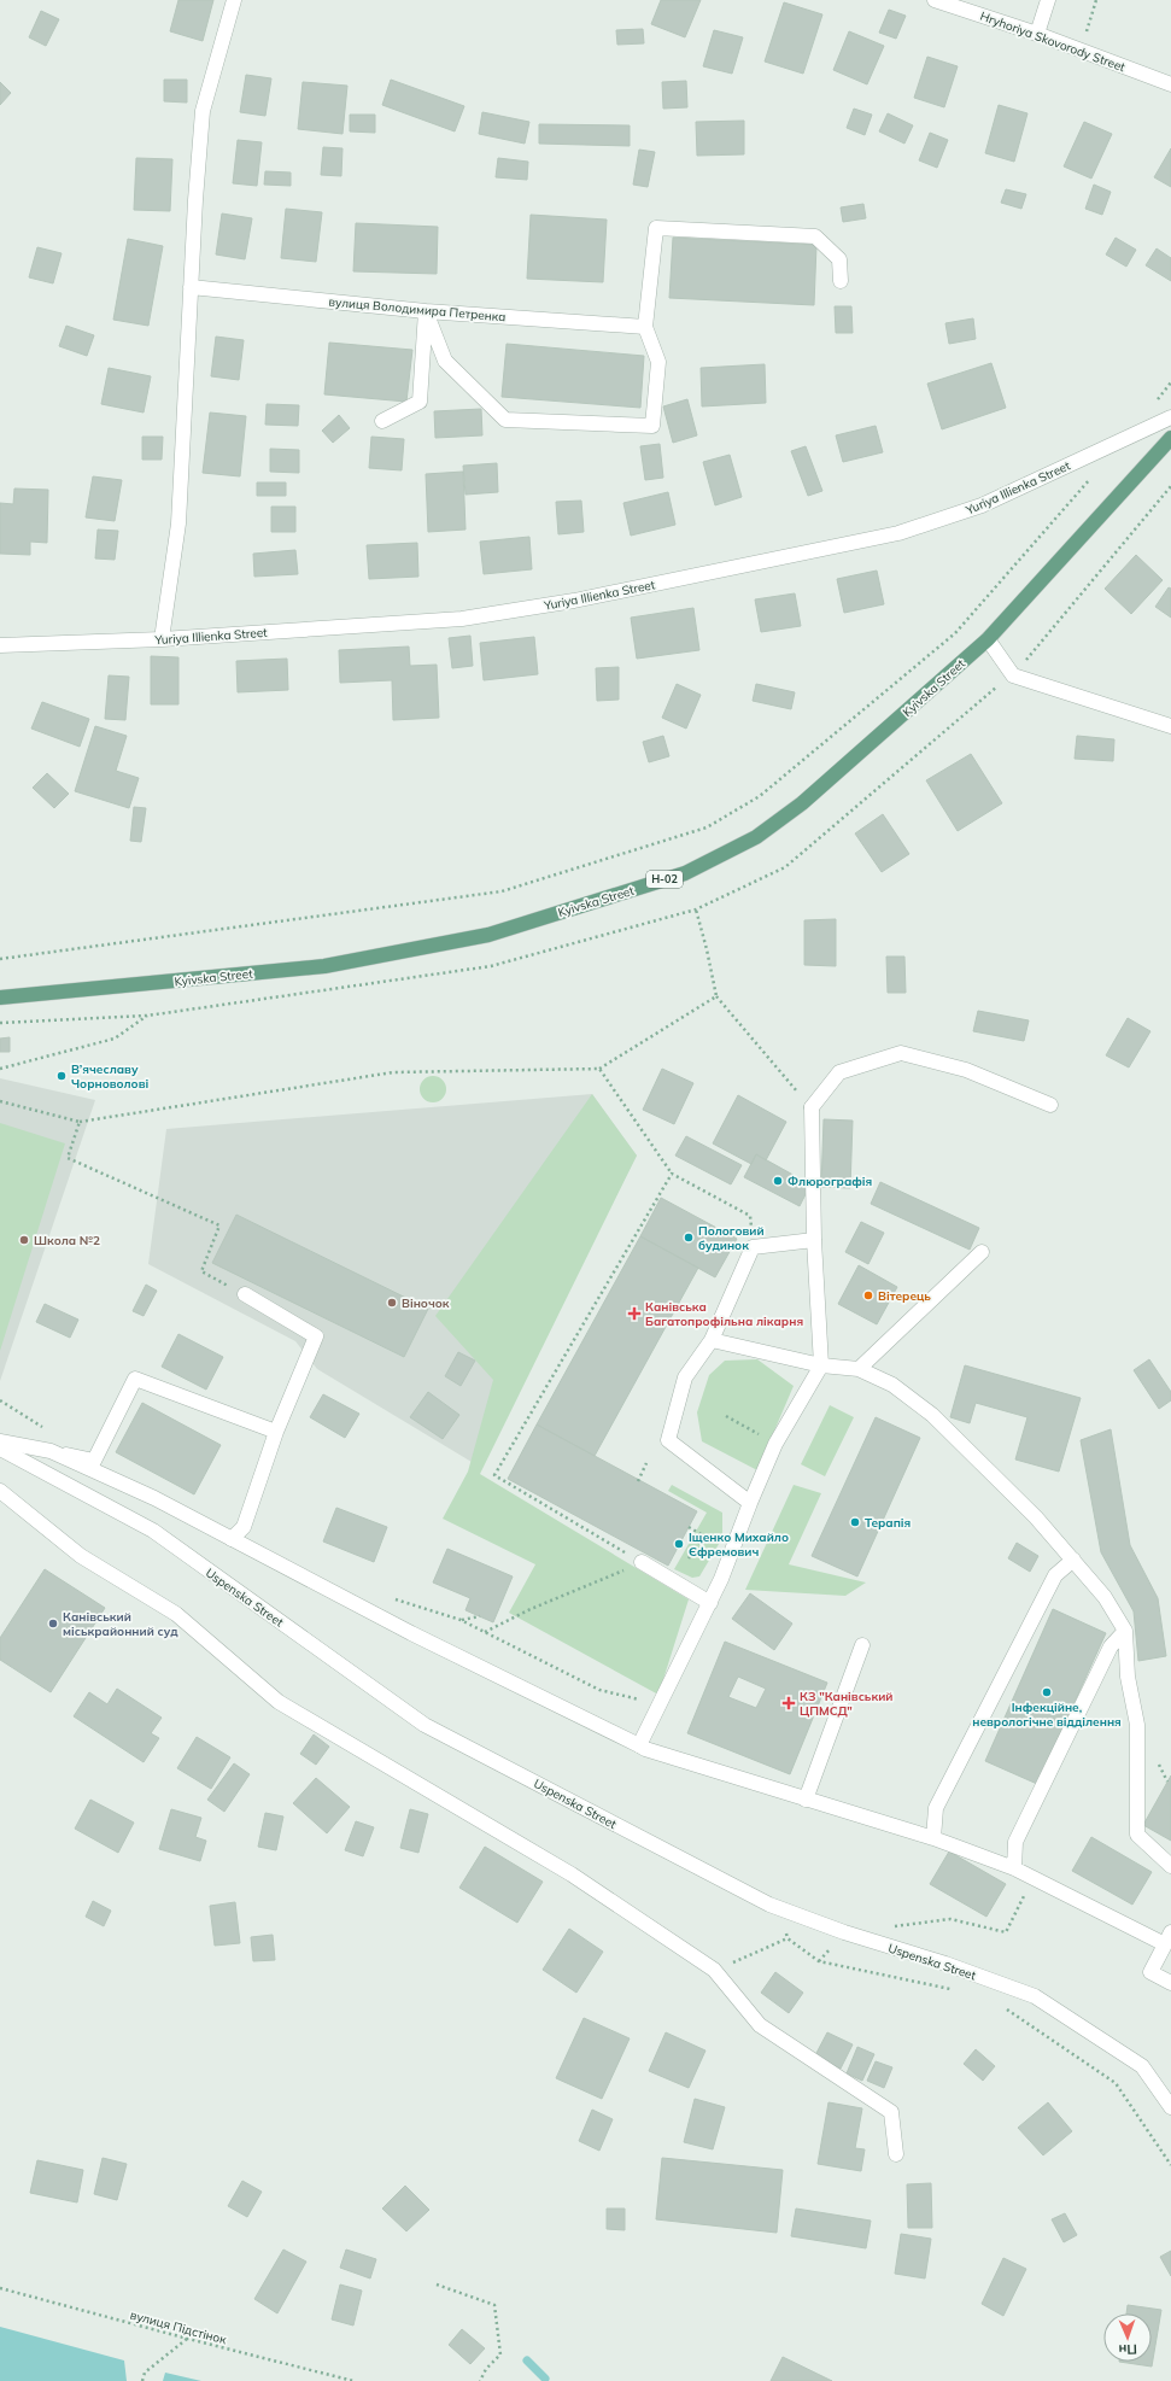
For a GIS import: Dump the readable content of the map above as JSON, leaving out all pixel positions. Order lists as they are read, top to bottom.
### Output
{
  "streets": {
    "main road": ["Kyivska Street", "Н-02"],
    "street": [
      "Hryhoriya Skovorody Street",
      "вулиця Володимира Петренка",
      "Yuriya Illienka Street",
      "Uspenska Street"
    ],
    "path": ["вулиця Підстінок"]
  },
  "places": {
    "other": [
      "В’ячеславу Чорноволові",
      "Флюрографія",
      "Пологовий будинок",
      "Школа №2",
      "Вітерець",
      "Віночок",
      "Терапія",
      "Іщенко Михайло Єфремович",
      "Канівський міськрайонний суд",
      "Інфекційне, неврологічне відділення"
    ],
    "health": ["Канівська Багатопрофільна лікарня", "КЗ \"Канівський ЦПМСД\""]
  },
  "north": "bottom"
}
